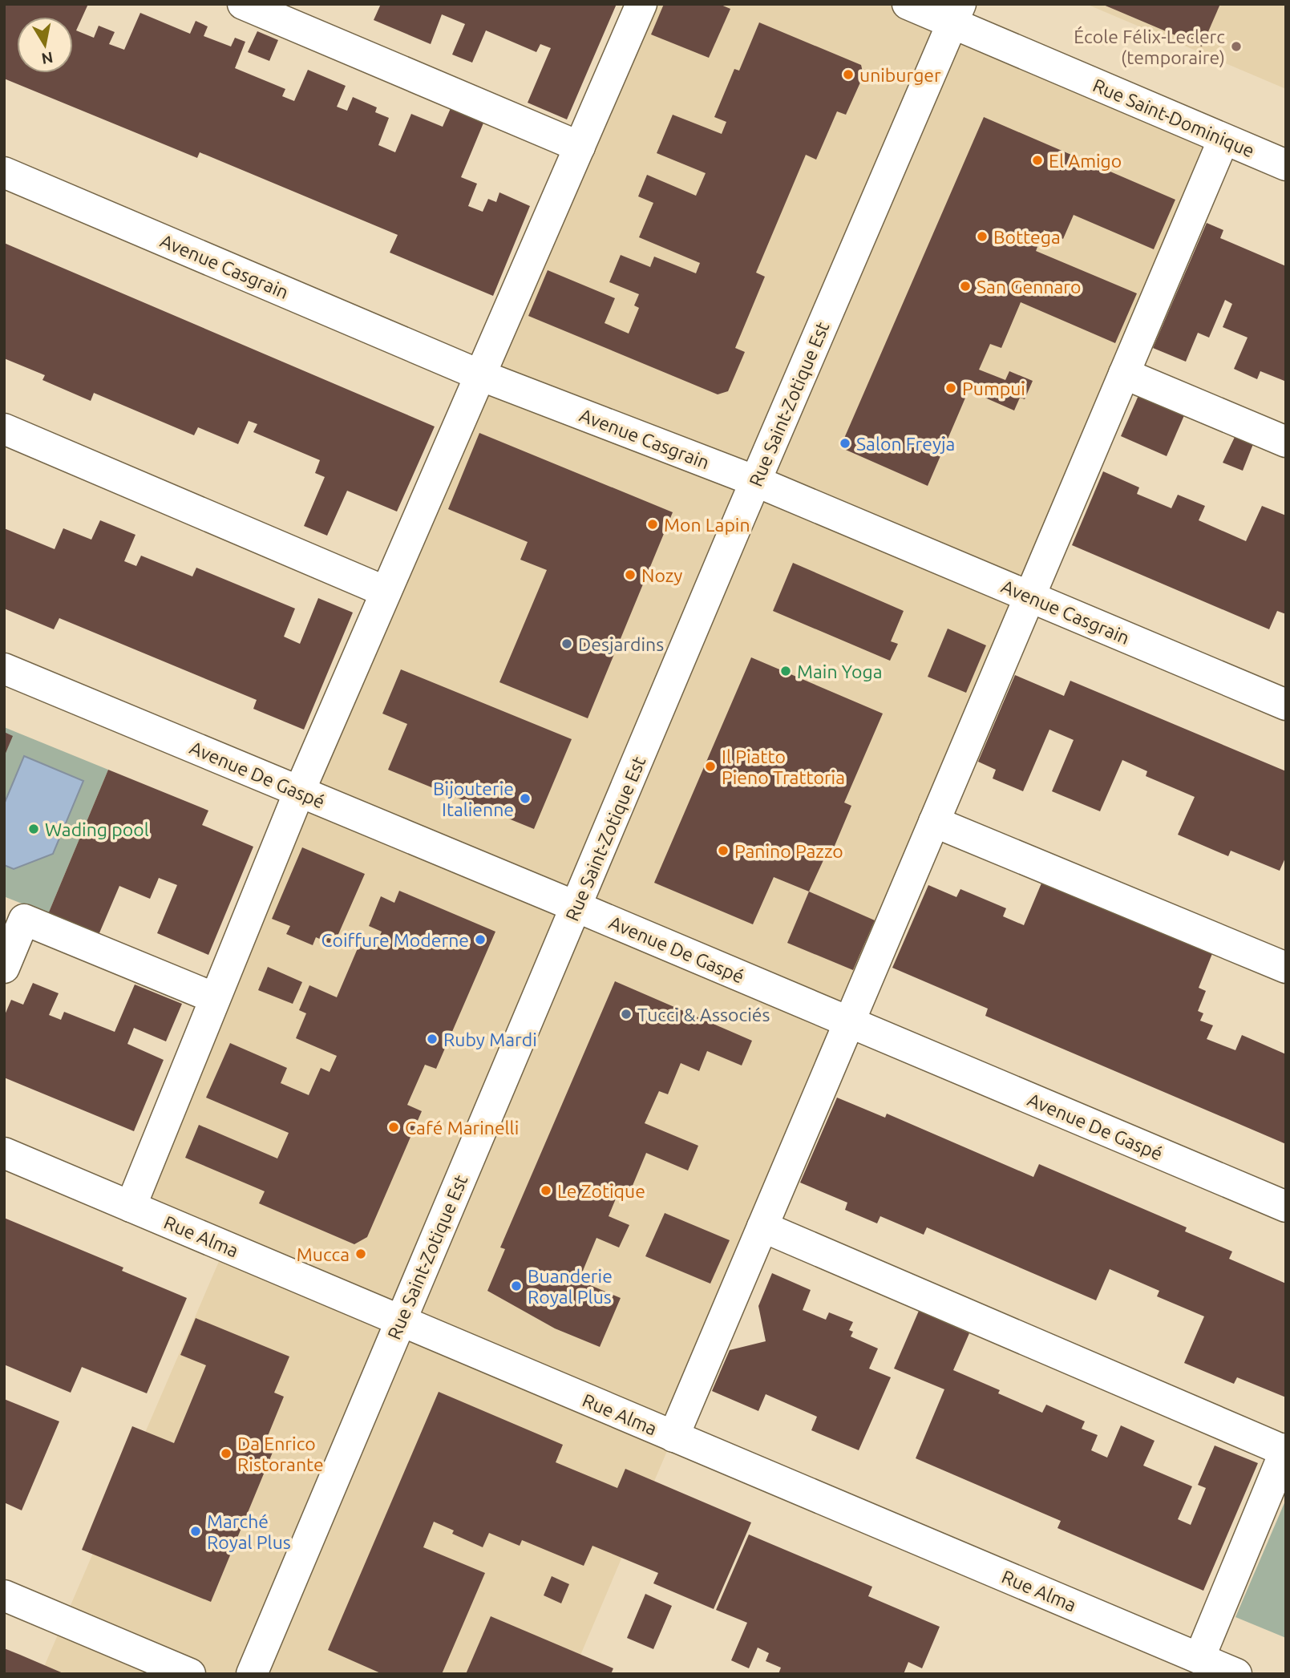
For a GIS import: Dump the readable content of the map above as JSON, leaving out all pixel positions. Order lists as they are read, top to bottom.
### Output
{
  "streets": {
    "street": [
      "Rue Saint-Dominique",
      "Avenue Casgrain",
      "Rue Saint-Zotique Est",
      "Avenue De Gaspé",
      "Rue Alma"
    ]
  },
  "crossings": [
    ["Rue Saint-Dominique", "Rue Saint-Zotique Est"],
    ["Avenue Casgrain", "Rue Saint-Zotique Est"],
    ["Rue Saint-Zotique Est", "Avenue De Gaspé"],
    ["Rue Saint-Zotique Est", "Rue Alma"]
  ],
  "places": [
    "École Félix-Leclerc (temporaire)",
    "uniburger",
    "El Amigo",
    "Bottega",
    "San Gennaro",
    "Pumpui",
    "Salon Freyja",
    "Mon Lapin",
    "Nozy",
    "Desjardins",
    "Main Yoga",
    "Il Piatto Pieno Trattoria",
    "Bijouterie Italienne",
    "Wading pool",
    "Panino Pazzo",
    "Coiffure Moderne",
    "Tucci & Associés",
    "Ruby Mardi",
    "Café Marinelli",
    "Le Zotique",
    "Mucca",
    "Buanderie Royal Plus",
    "Da Enrico Ristorante",
    "Marché Royal Plus"
  ],
  "north": "bottom"
}
